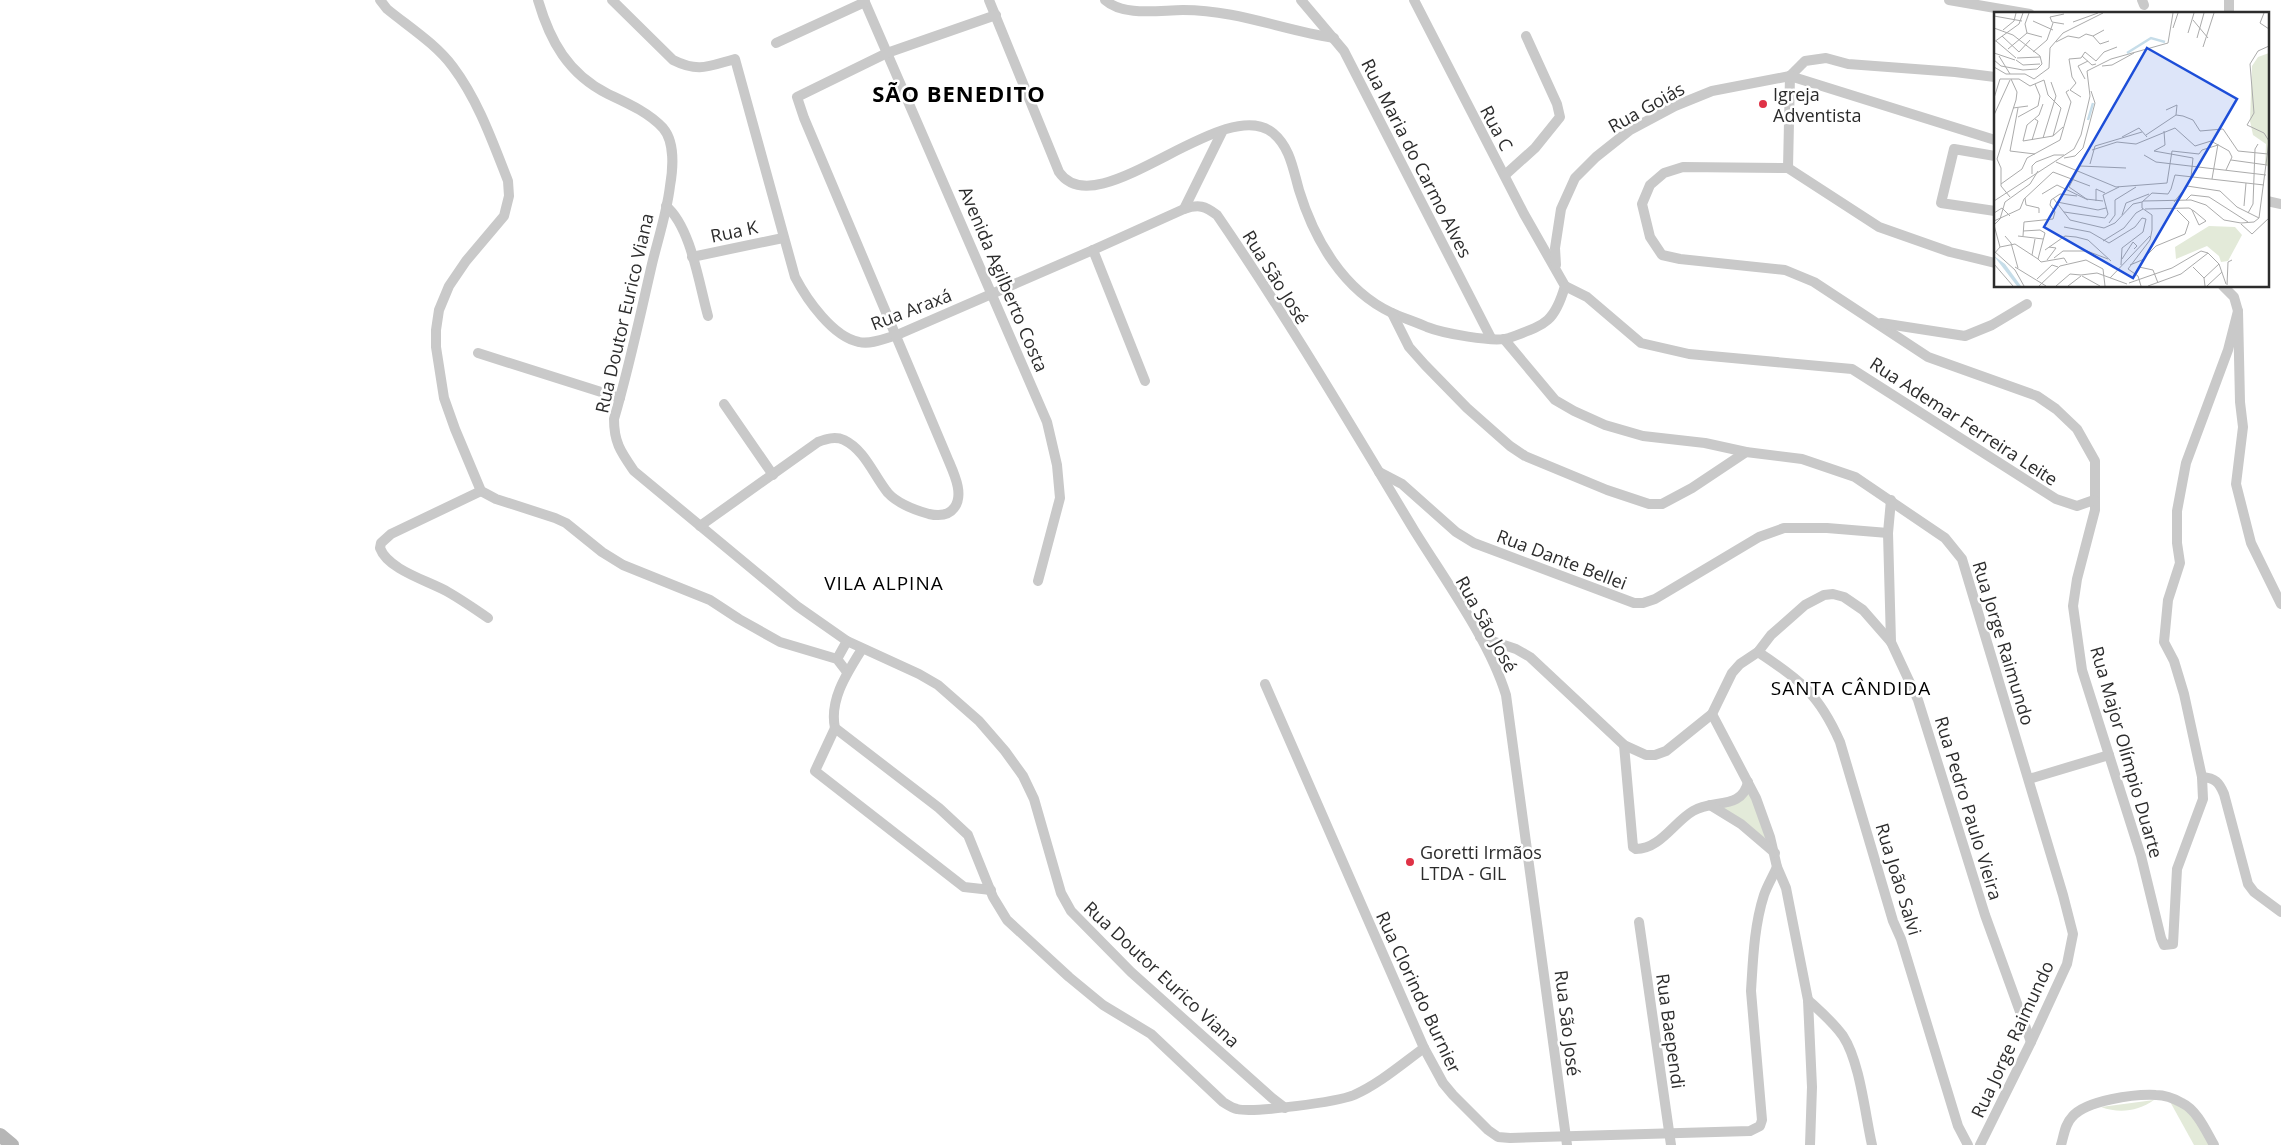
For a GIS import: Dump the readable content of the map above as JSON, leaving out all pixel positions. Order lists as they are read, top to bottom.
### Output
{
  "streets": {
    "street": [
      "Rua Goiás",
      "Rua C",
      "Rua Maria do Carmo Alves",
      "Rua K",
      "Rua São José",
      "Avenida Agilberto Costa",
      "Rua Araxá",
      "Rua Doutor Eurico Viana",
      "Rua Ademar Ferreira Leite",
      "Rua Dante Bellei",
      "Rua Jorge Raimundo",
      "Rua Major Olímpio Duarte",
      "Rua Pedro Paulo Vieira",
      "Rua João Salvi",
      "Rua Clorindo Burnier",
      "Rua Baependi"
    ]
  },
  "crossings": [
    ["Rua Goiás", "Rua C"],
    ["Rua Goiás", "Rua Ademar Ferreira Leite"],
    ["Rua K", "Rua Araxá"],
    ["Rua São José", "Rua Araxá"],
    ["Rua São José", "Rua Dante Bellei"],
    ["Rua São José", "Rua Pedro Paulo Vieira"],
    ["Rua São José", "Rua Clorindo Burnier"],
    ["Avenida Agilberto Costa", "Rua Araxá"],
    ["Rua Ademar Ferreira Leite", "Rua Major Olímpio Duarte"],
    ["Rua Jorge Raimundo", "Rua Pedro Paulo Vieira"],
    ["Rua Pedro Paulo Vieira", "Rua João Salvi"],
    ["Rua Clorindo Burnier", "Rua Baependi"]
  ],
  "districts": ["SÃO BENEDITO", "VILA ALPINA", "SANTA CÂNDIDA"],
  "places": ["Igreja Adventista", "Goretti Irmãos LTDA - GIL"]
}
